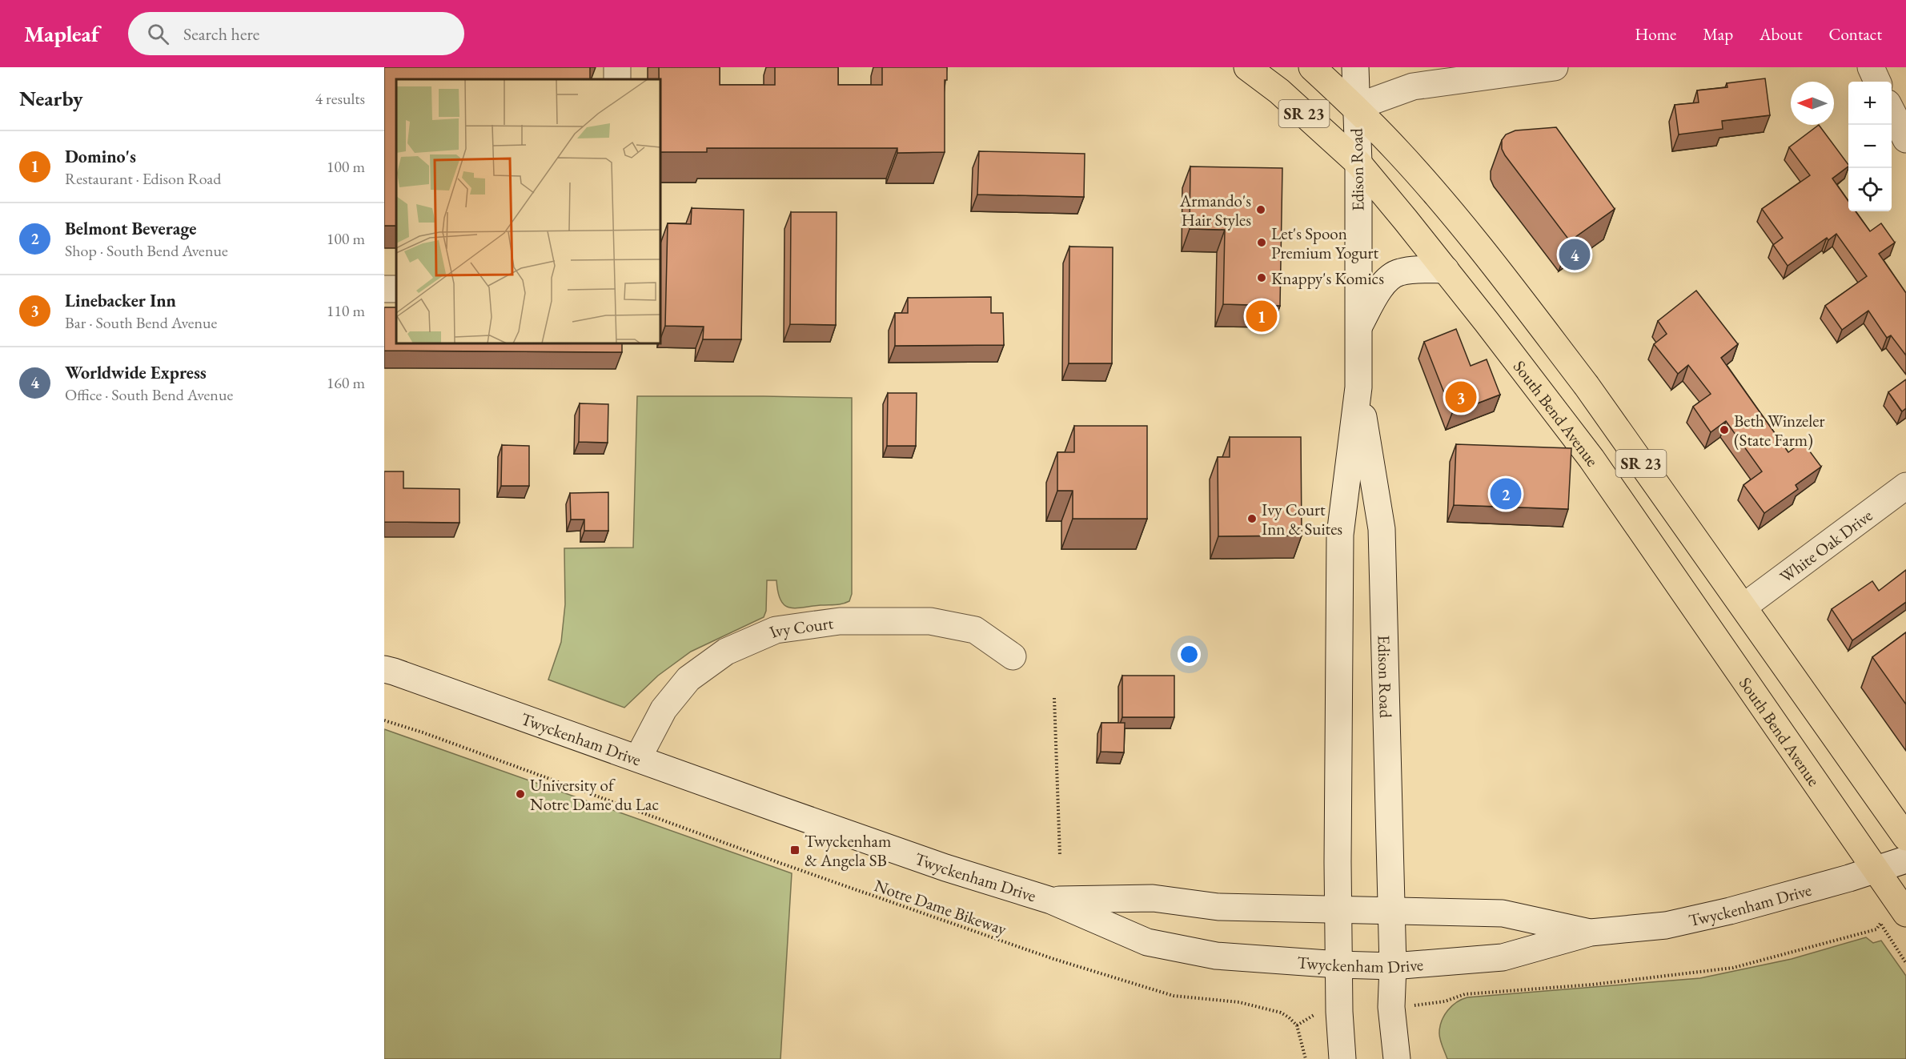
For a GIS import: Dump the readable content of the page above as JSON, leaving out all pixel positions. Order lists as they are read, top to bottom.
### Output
{
  "streets": {
    "main road": ["SR 23", "South Bend Avenue"],
    "street": [
      "Edison Road",
      "White Oak Drive",
      "Ivy Court",
      "Twyckenham Drive"
    ],
    "path": ["Notre Dame Bikeway"]
  },
  "crossings": [
    ["SR 23", "Edison Road"],
    ["SR 23", "White Oak Drive"],
    ["Edison Road", "South Bend Avenue"],
    ["Edison Road", "Twyckenham Drive"],
    ["South Bend Avenue", "Twyckenham Drive"],
    ["Ivy Court", "Twyckenham Drive"]
  ],
  "places": {
    "other": [
      "Armando's Hair Styles",
      "Let's Spoon Premium Yogurt",
      "Knappy's Komics",
      "Beth Winzeler (State Farm)",
      "Ivy Court Inn & Suites",
      "University of Notre Dame du Lac"
    ],
    "transit": ["Twyckenham & Angela SB"]
  },
  "north": "left",
  "page": {
    "header": "Mapleaf",
    "search": "Search here",
    "nav": [
      "Home",
      "Map",
      "About",
      "Contact"
    ],
    "heading": ["Nearby", "4 results"],
    "map_buttons": ["+", "−"],
    "list": [
      {
        "mark": "1",
        "name": "Domino's",
        "note": "Restaurant · Edison Road",
        "value": "100 m"
      },
      {
        "mark": "2",
        "name": "Belmont Beverage",
        "note": "Shop · South Bend Avenue",
        "value": "100 m"
      },
      {
        "mark": "3",
        "name": "Linebacker Inn",
        "note": "Bar · South Bend Avenue",
        "value": "110 m"
      },
      {
        "mark": "4",
        "name": "Worldwide Express",
        "note": "Office · South Bend Avenue",
        "value": "160 m"
      }
    ],
    "pins": [
      "4",
      "1",
      "3",
      "2"
    ]
  }
}
